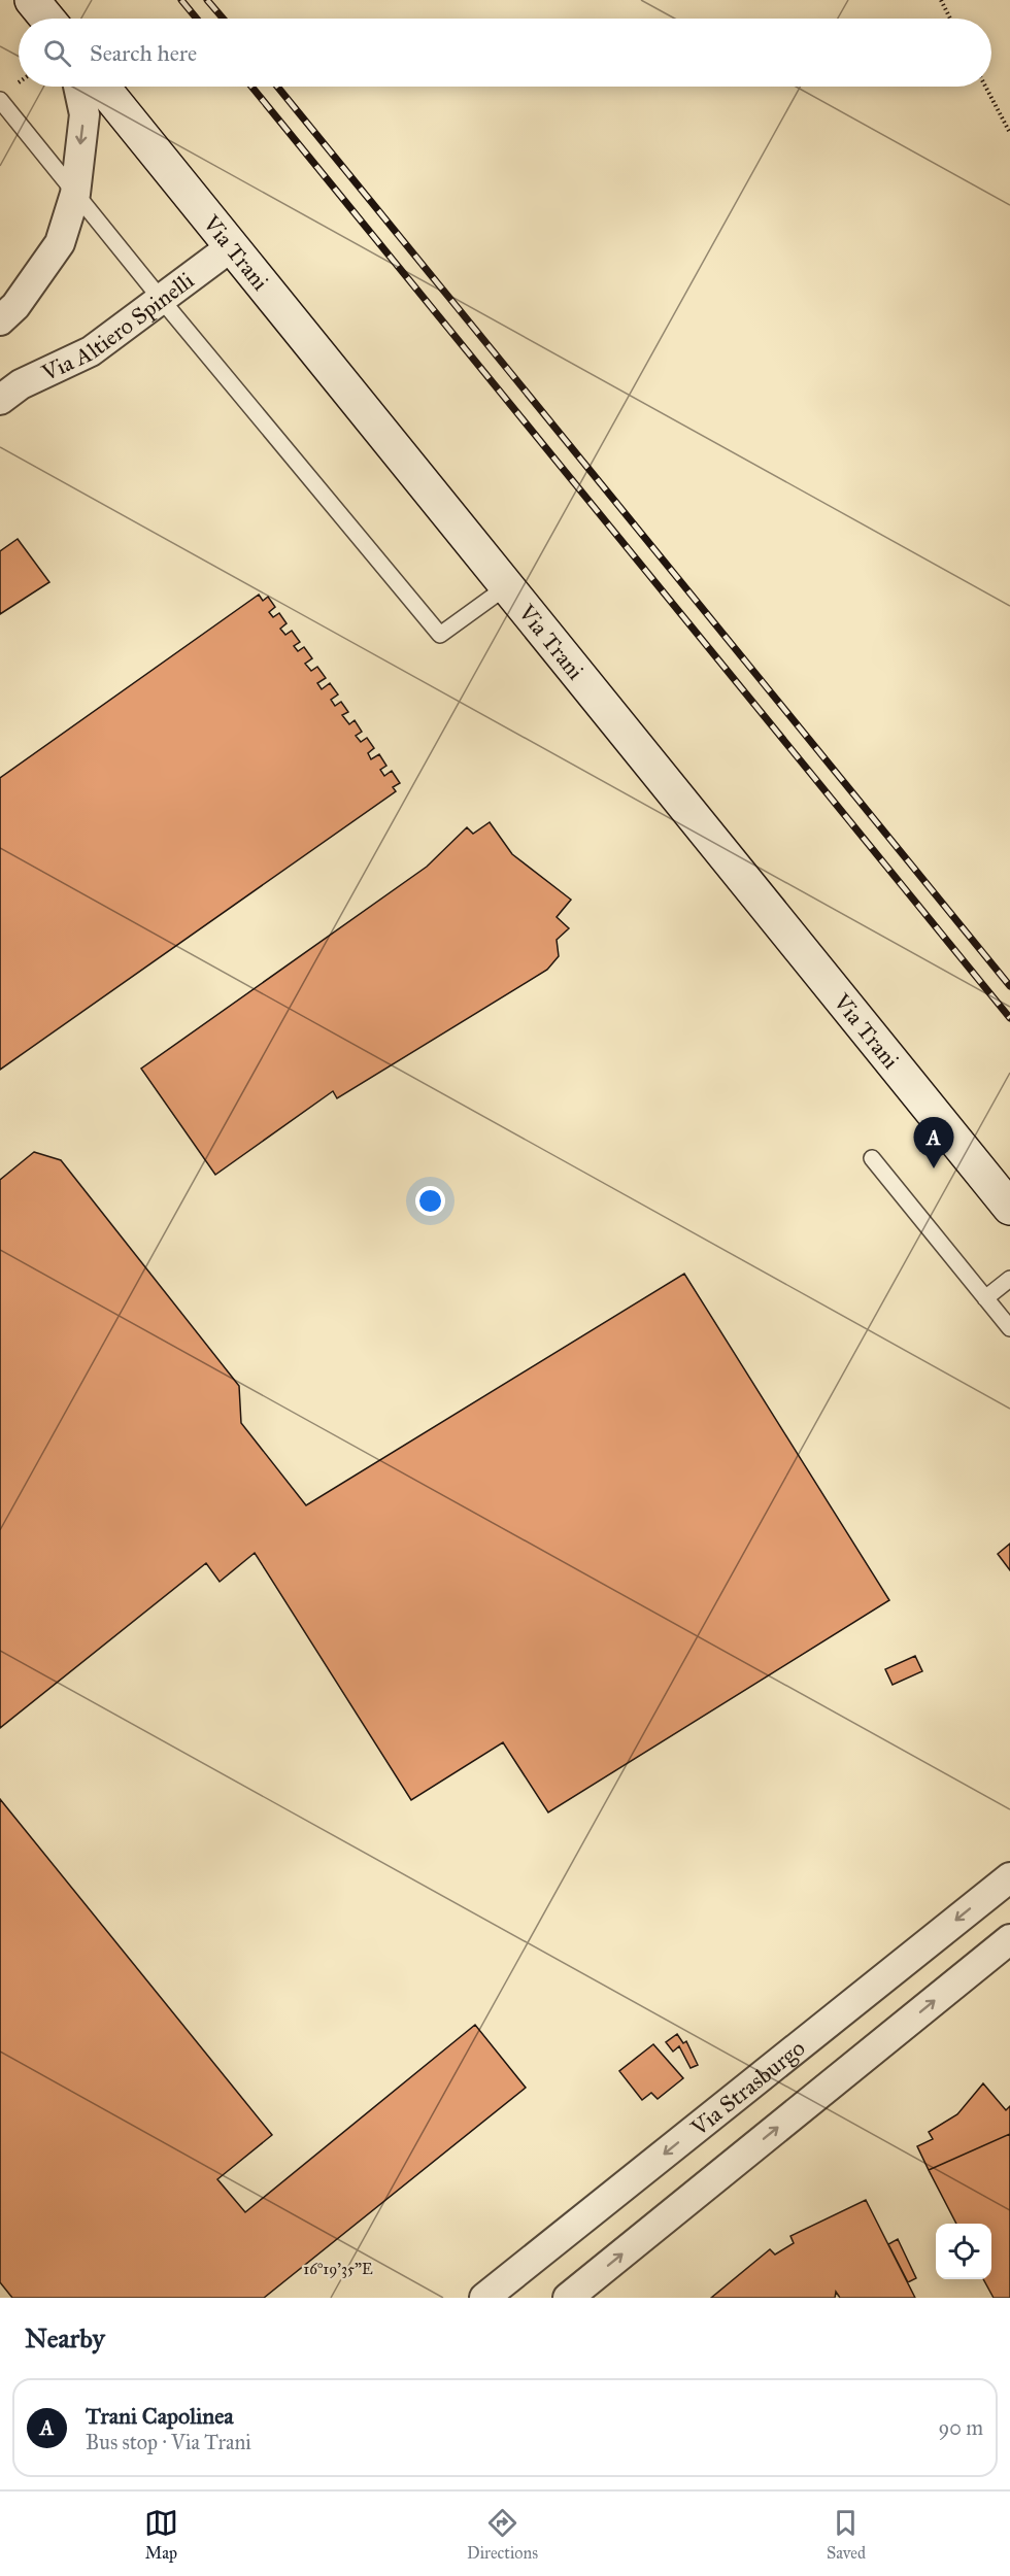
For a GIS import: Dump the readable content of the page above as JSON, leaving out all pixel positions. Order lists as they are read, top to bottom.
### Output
{
  "streets": {
    "main road": ["Via Trani"],
    "street": ["Via Altiero Spinelli", "Via Strasburgo"]
  },
  "crossings": [
    ["Via Trani", "Via Altiero Spinelli"]
  ],
  "page": {
    "search": "Search here",
    "pins": "A",
    "heading": "Nearby",
    "list": [
      {
        "mark": "A",
        "name": "Trani Capolinea",
        "note": "Bus stop · Via Trani",
        "value": "90 m"
      }
    ],
    "nav": ["Map", "Directions", "Saved"]
  },
  "coordinates": ["16°19'35\"E"]
}
